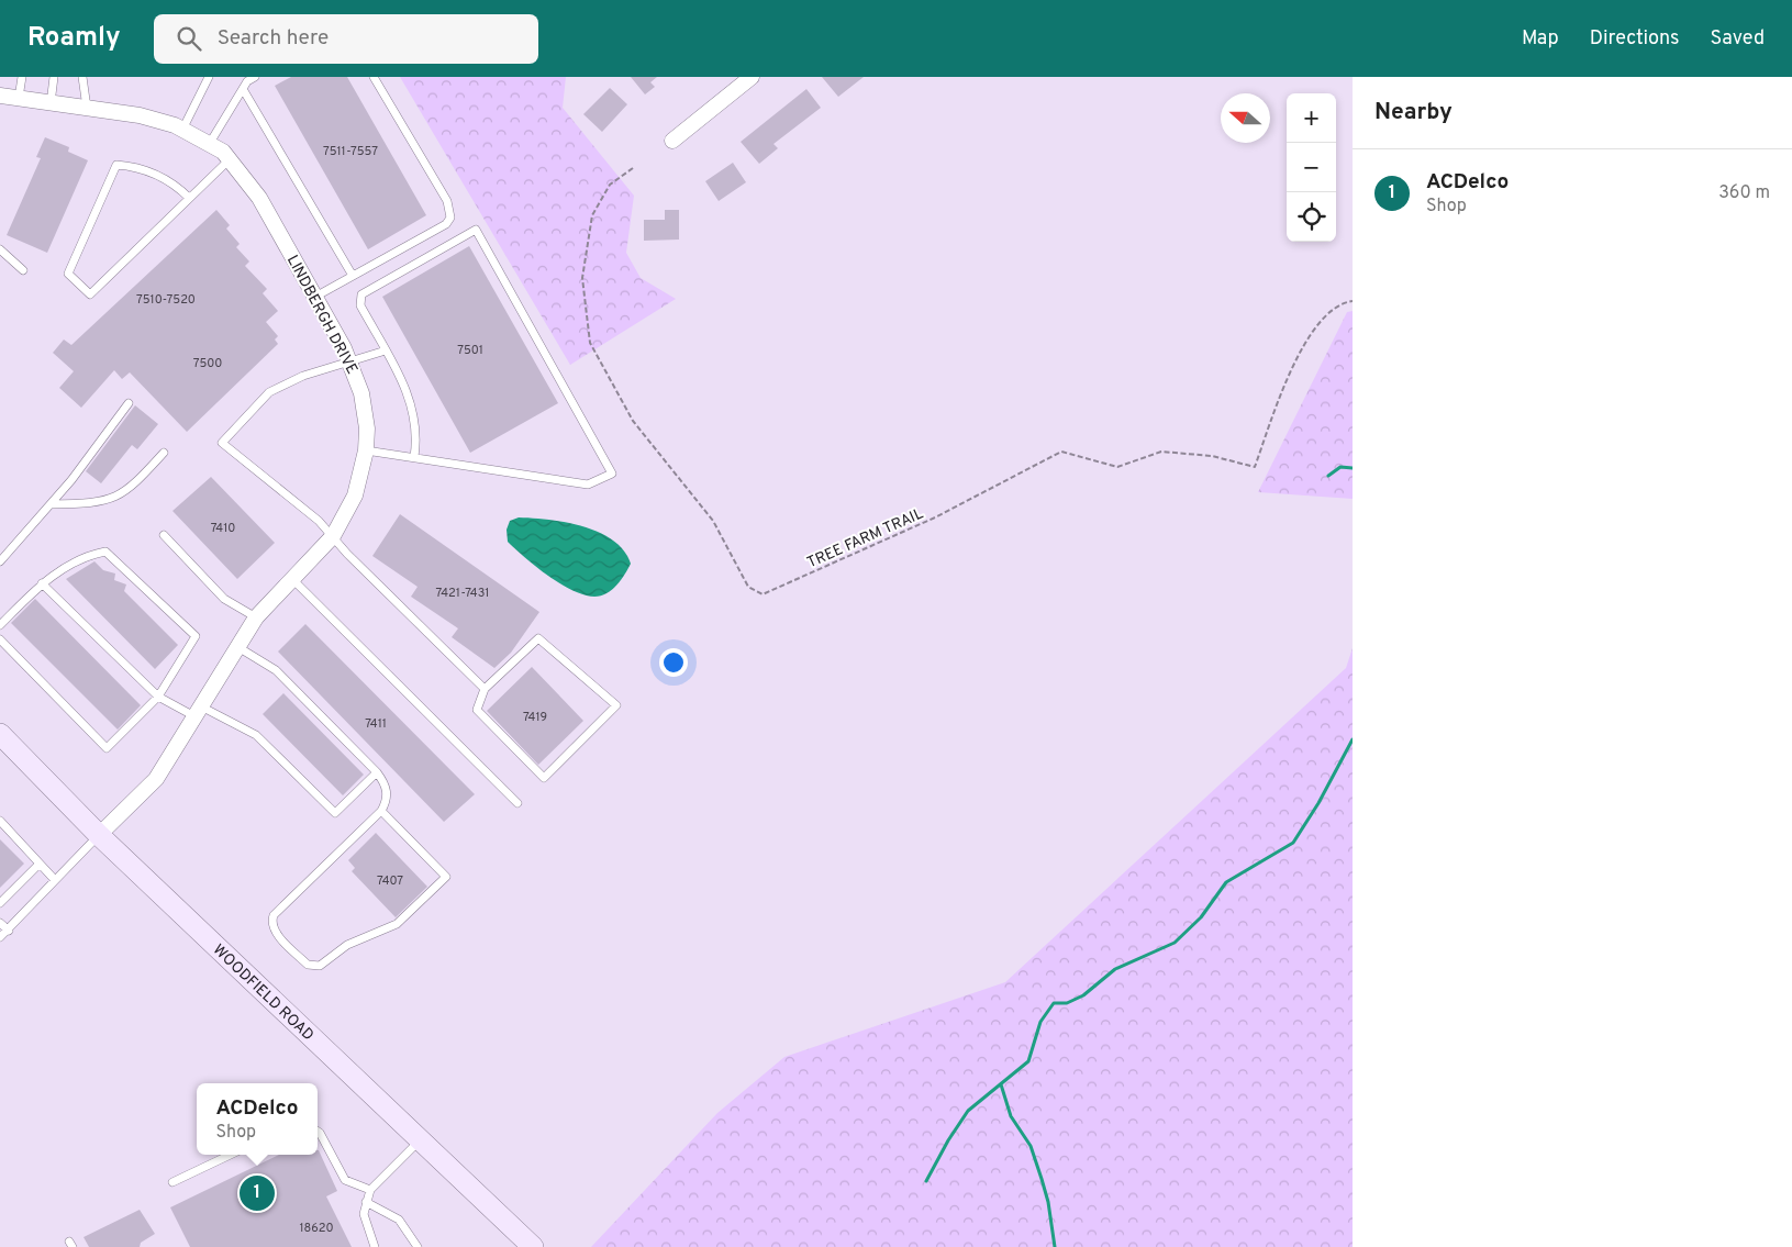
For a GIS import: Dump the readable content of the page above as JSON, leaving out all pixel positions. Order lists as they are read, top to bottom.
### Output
{
  "streets": {
    "main road": ["WOODFIELD ROAD"],
    "street": ["LINDBERGH DRIVE"],
    "path": ["TREE FARM TRAIL"]
  },
  "crossings": [
    ["LINDBERGH DRIVE", "WOODFIELD ROAD"]
  ],
  "house_numbers": [
    "7511-7557",
    "7510-7520",
    "7501",
    "7500",
    "7410",
    "7421-7431",
    "7419",
    "7411",
    "7407",
    "18620"
  ],
  "north": "left",
  "page": {
    "header": "Roamly",
    "search": "Search here",
    "nav": ["Map", "Directions", "Saved"],
    "heading": "Nearby",
    "map_buttons": ["+", "−"],
    "list": [
      {
        "mark": "1",
        "name": "ACDelco",
        "note": "Shop",
        "value": "360 m"
      }
    ],
    "popup": ["ACDelco", "Shop"],
    "pins": "1"
  }
}
